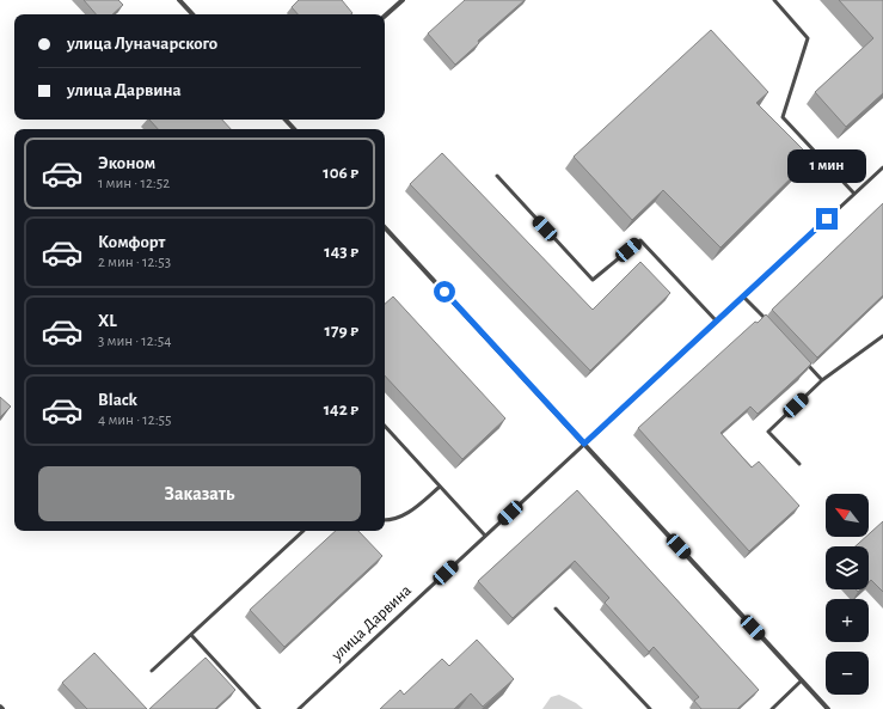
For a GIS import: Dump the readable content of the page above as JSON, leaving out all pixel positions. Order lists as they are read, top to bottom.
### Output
{
  "streets": {
    "lane": ["улица Дарвина"]
  },
  "north": "top left",
  "page": {
    "banner": ["улица Луначарского", "улица Дарвина"],
    "list": [
      {
        "name": "Эконом",
        "note": "1 мин · 12:52",
        "value": "106 ₽"
      },
      {
        "name": "Комфорт",
        "note": "2 мин · 12:53",
        "value": "143 ₽"
      },
      {
        "name": "XL",
        "note": "3 мин · 12:54",
        "value": "179 ₽"
      },
      {
        "name": "Black",
        "note": "4 мин · 12:55",
        "value": "142 ₽"
      }
    ],
    "bubble": "1 мин",
    "buttons": "Заказать",
    "map_buttons": ["+", "−"]
  }
}
